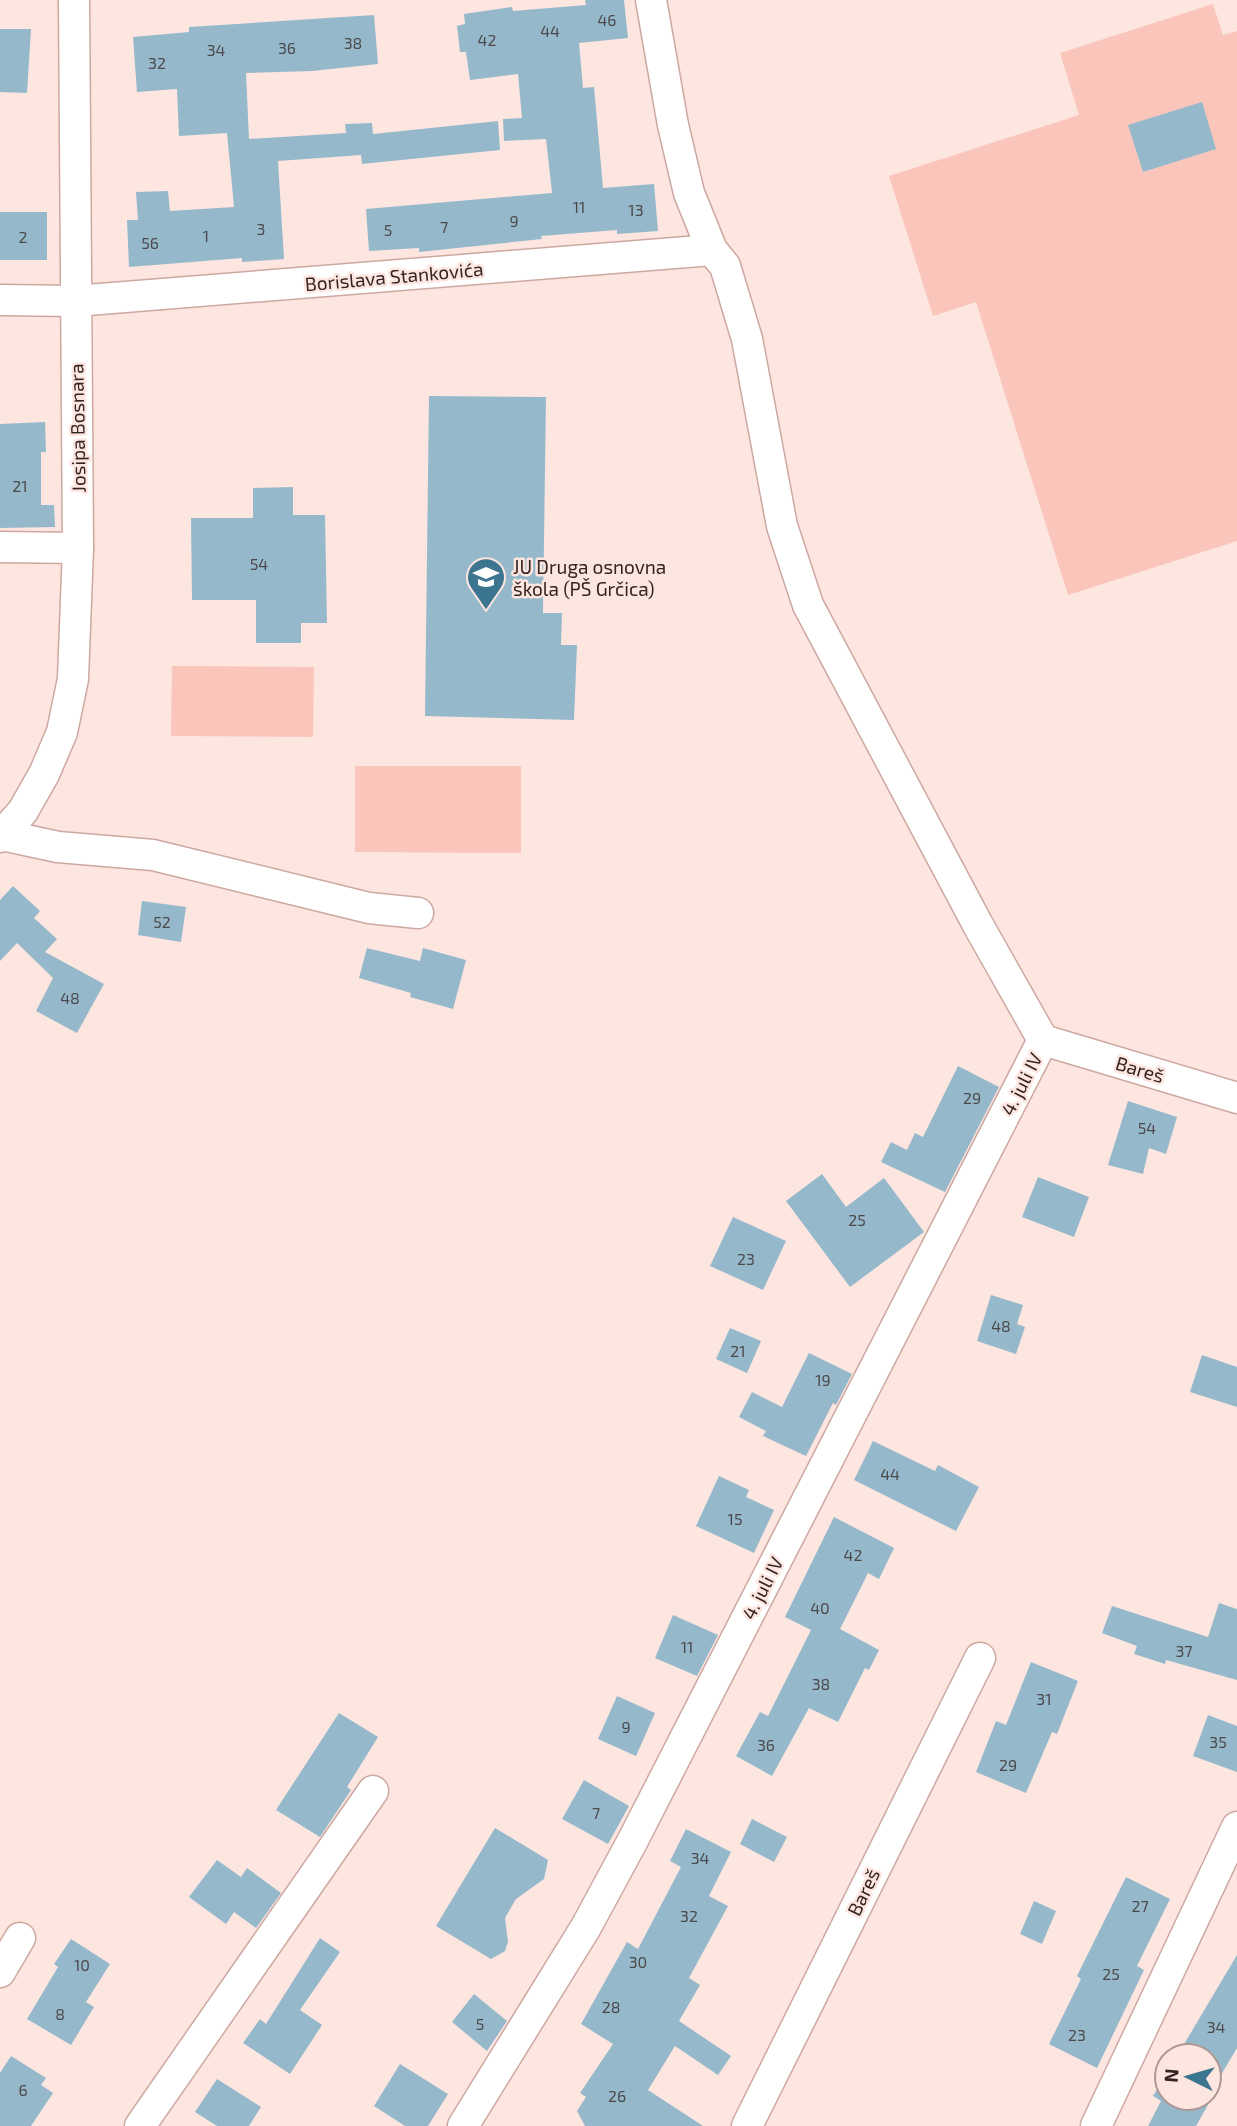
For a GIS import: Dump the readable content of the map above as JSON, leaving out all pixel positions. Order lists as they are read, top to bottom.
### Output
{
  "streets": {
    "street": [
      "Borislava Stankovića",
      "Josipa Bosnara",
      "Bareš",
      "4. juli IV"
    ]
  },
  "crossings": [
    ["Borislava Stankovića", "Josipa Bosnara"],
    ["Bareš", "4. juli IV"]
  ],
  "places": {
    "school or university": ["JU Druga osnovna škola (PŠ Grčica)"]
  },
  "house_numbers": [
    "46",
    "44",
    "42",
    "38",
    "36",
    "34",
    "32",
    "11",
    "13",
    "9",
    "7",
    "3",
    "5",
    "1",
    "2",
    "56",
    "21",
    "54",
    "52",
    "48",
    "29",
    "54",
    "25",
    "23",
    "48",
    "21",
    "19",
    "44",
    "15",
    "42",
    "40",
    "11",
    "37",
    "38",
    "31",
    "9",
    "35",
    "36",
    "29",
    "7",
    "34",
    "27",
    "32",
    "30",
    "10",
    "25",
    "28",
    "8",
    "5",
    "34",
    "23",
    "6",
    "26"
  ],
  "north": "left"
}
